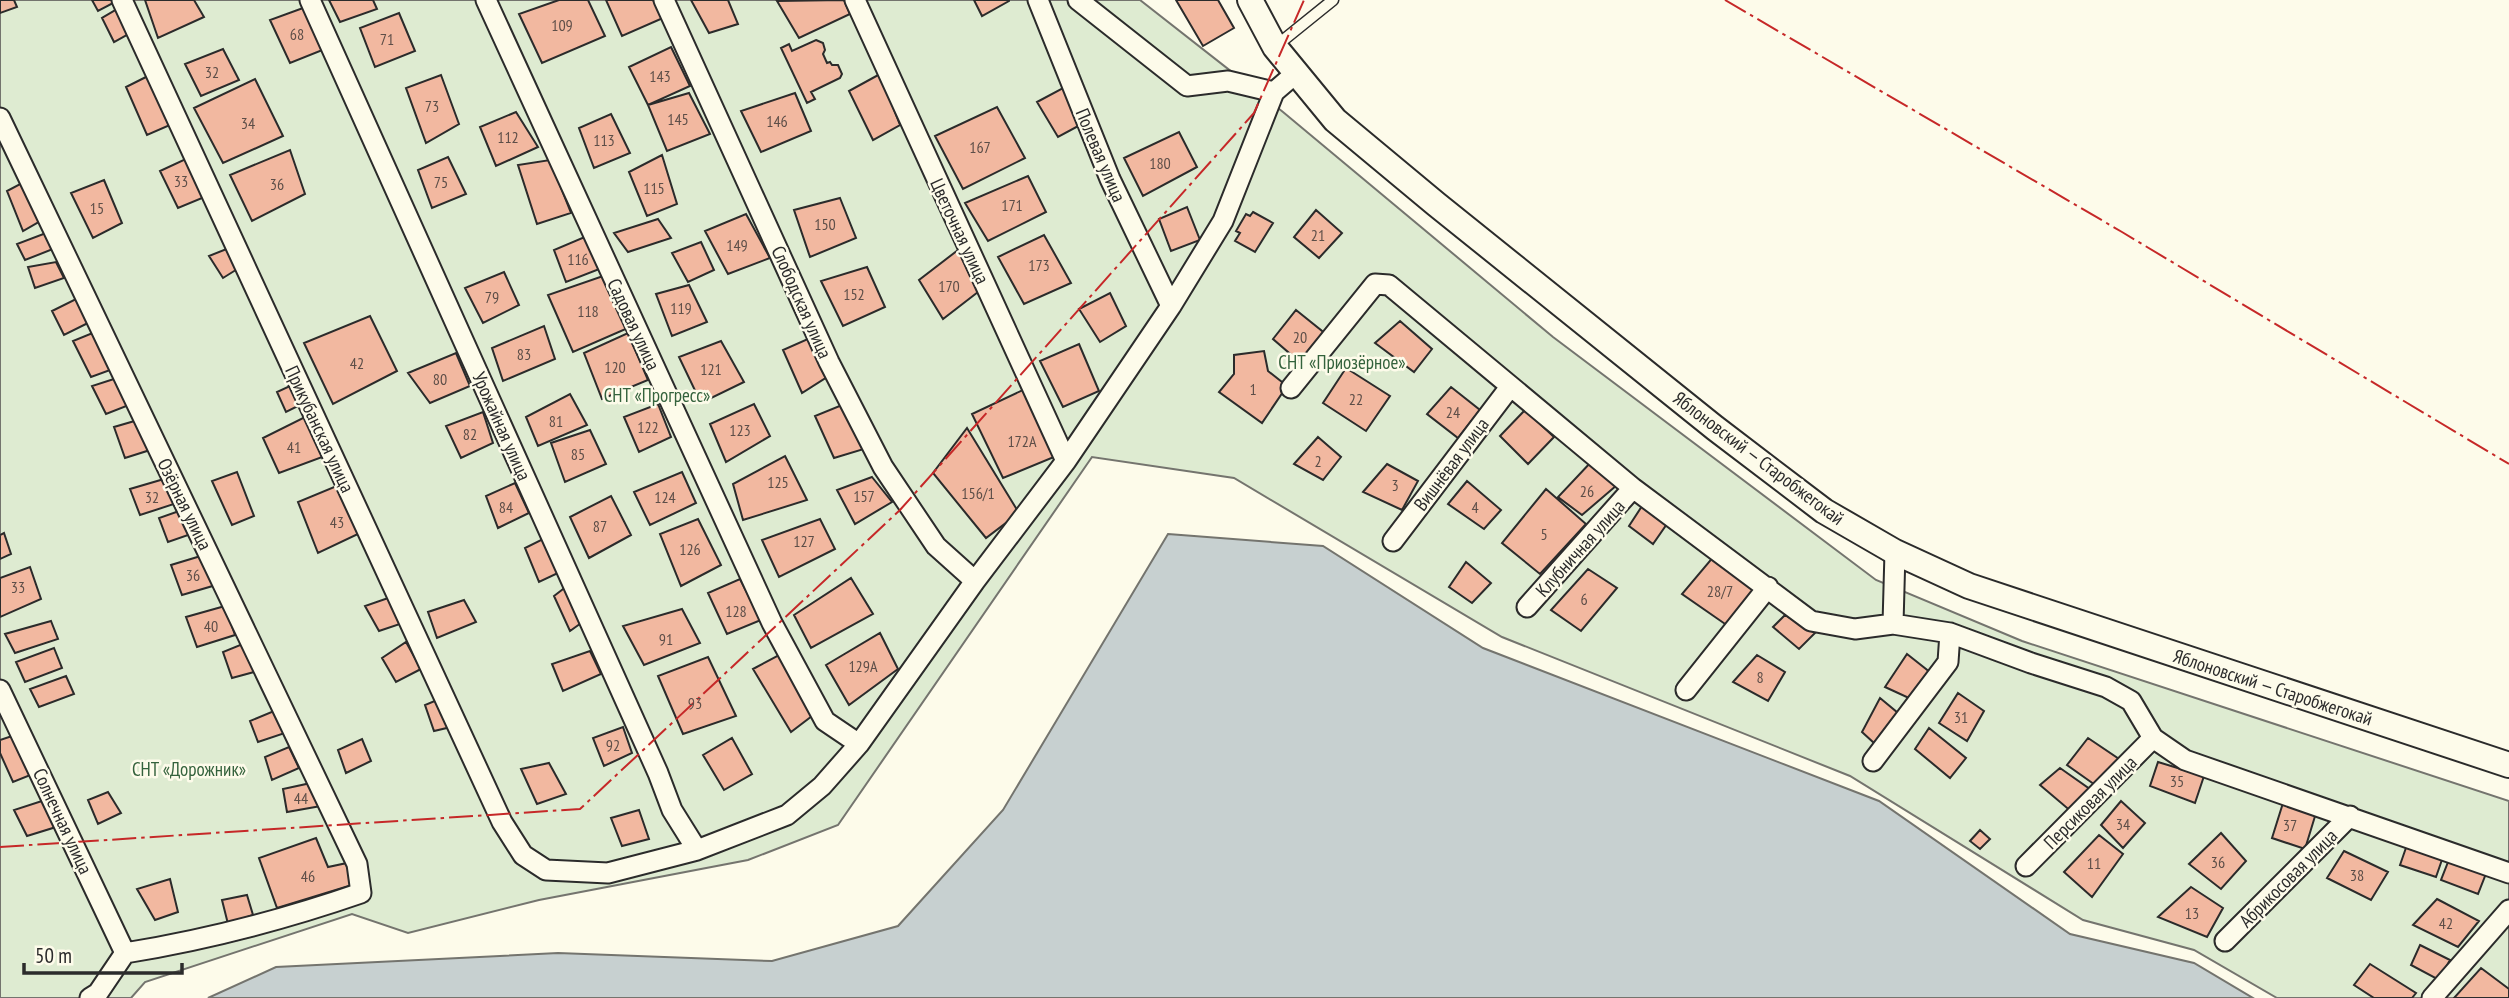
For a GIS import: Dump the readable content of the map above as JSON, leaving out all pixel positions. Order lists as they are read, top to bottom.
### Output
{
  "streets": {
    "street": [
      "Полевая улица",
      "Цветочная улица",
      "Слободская улица",
      "Садовая улица",
      "Урожайная улица",
      "Прикубанская улица",
      "Яблоновский — Старобжегокай",
      "Вишнёвая улица",
      "Озёрная улица",
      "Клубничная улица",
      "Персиковая улица",
      "Солнечная улица",
      "Абрикосовая улица"
    ]
  },
  "crossings": [
    ["Урожайная улица", "Прикубанская улица"],
    ["Озёрная улица", "Солнечная улица"]
  ],
  "parks": ["СНТ «Приозёрное»", "СНТ «Прогресс»", "СНТ «Дорожник»"],
  "house_numbers": [
    "109",
    "68",
    "71",
    "32",
    "143",
    "73",
    "145",
    "146",
    "34",
    "112",
    "113",
    "167",
    "180",
    "33",
    "75",
    "36",
    "115",
    "171",
    "15",
    "150",
    "21",
    "149",
    "116",
    "173",
    "170",
    "152",
    "79",
    "119",
    "118",
    "20",
    "83",
    "42",
    "120",
    "121",
    "80",
    "1",
    "22",
    "24",
    "81",
    "122",
    "123",
    "82",
    "172А",
    "41",
    "85",
    "2",
    "125",
    "3",
    "26",
    "156/1",
    "157",
    "32",
    "124",
    "84",
    "4",
    "43",
    "87",
    "5",
    "127",
    "126",
    "36",
    "33",
    "28/7",
    "6",
    "128",
    "40",
    "91",
    "129А",
    "8",
    "93",
    "31",
    "92",
    "35",
    "44",
    "34",
    "37",
    "36",
    "11",
    "38",
    "46",
    "13",
    "42"
  ],
  "scale_bar": "50 m"
}
